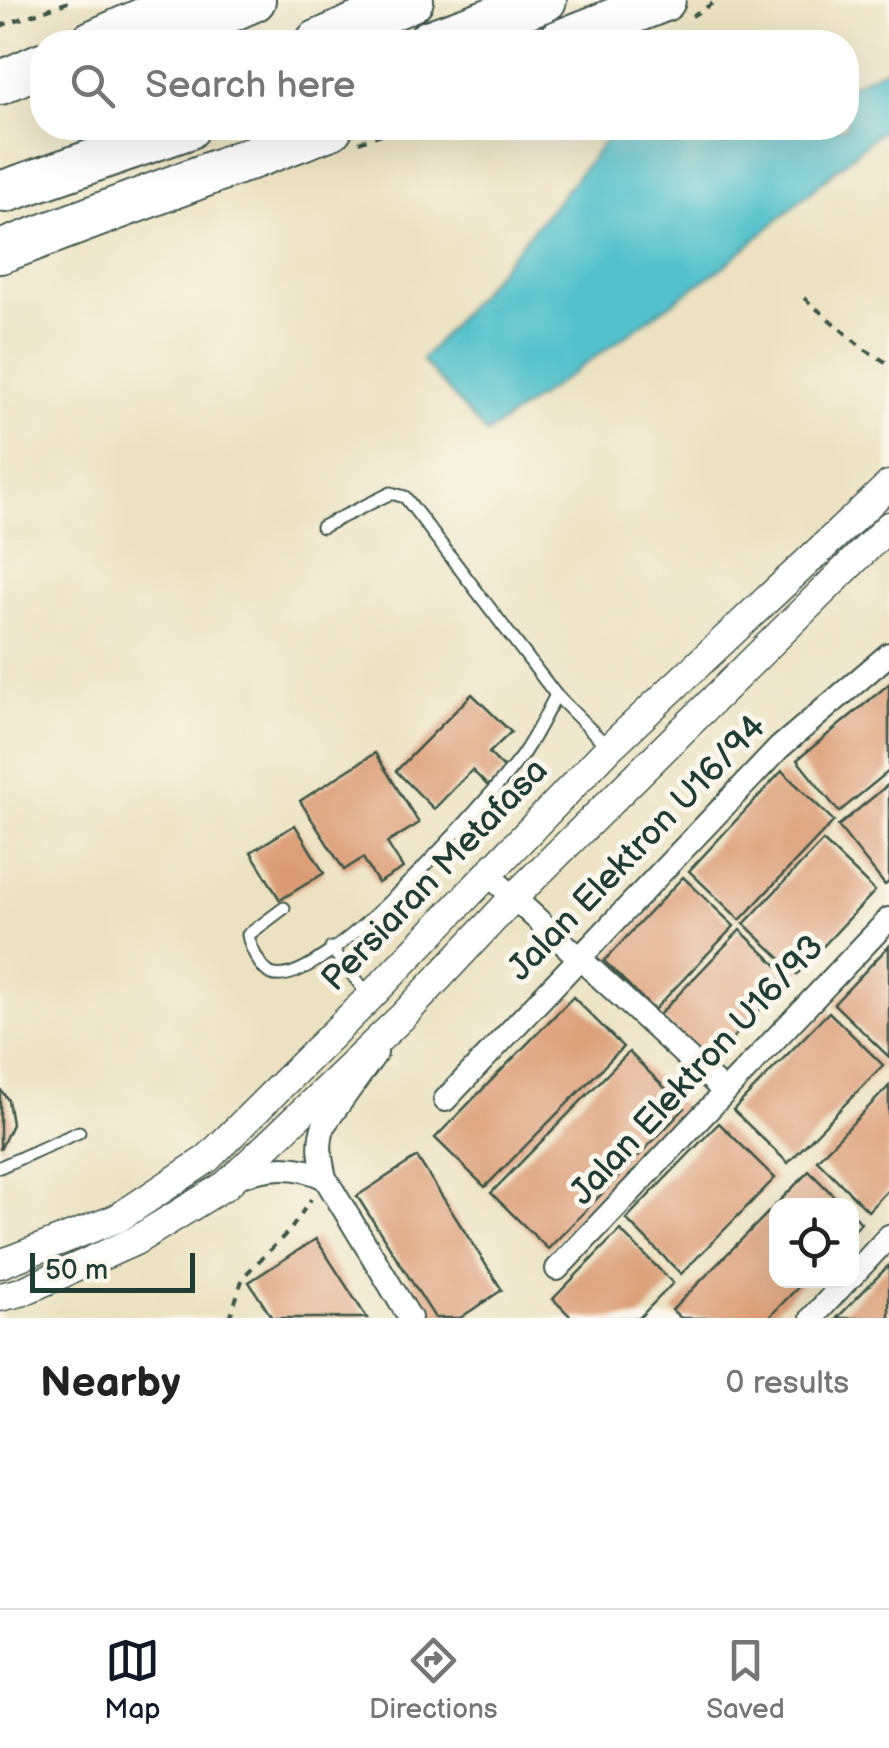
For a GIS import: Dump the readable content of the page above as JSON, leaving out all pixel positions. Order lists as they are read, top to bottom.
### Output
{
  "streets": {
    "street": ["Jalan Elektron U16/94", "Persiaran Metafasa", "Jalan Elektron U16/93"]
  },
  "scale_bar": "50 m",
  "page": {
    "search": "Search here",
    "scale": "50 m",
    "heading": ["Nearby", "0 results"],
    "nav": ["Map", "Directions", "Saved"]
  }
}
